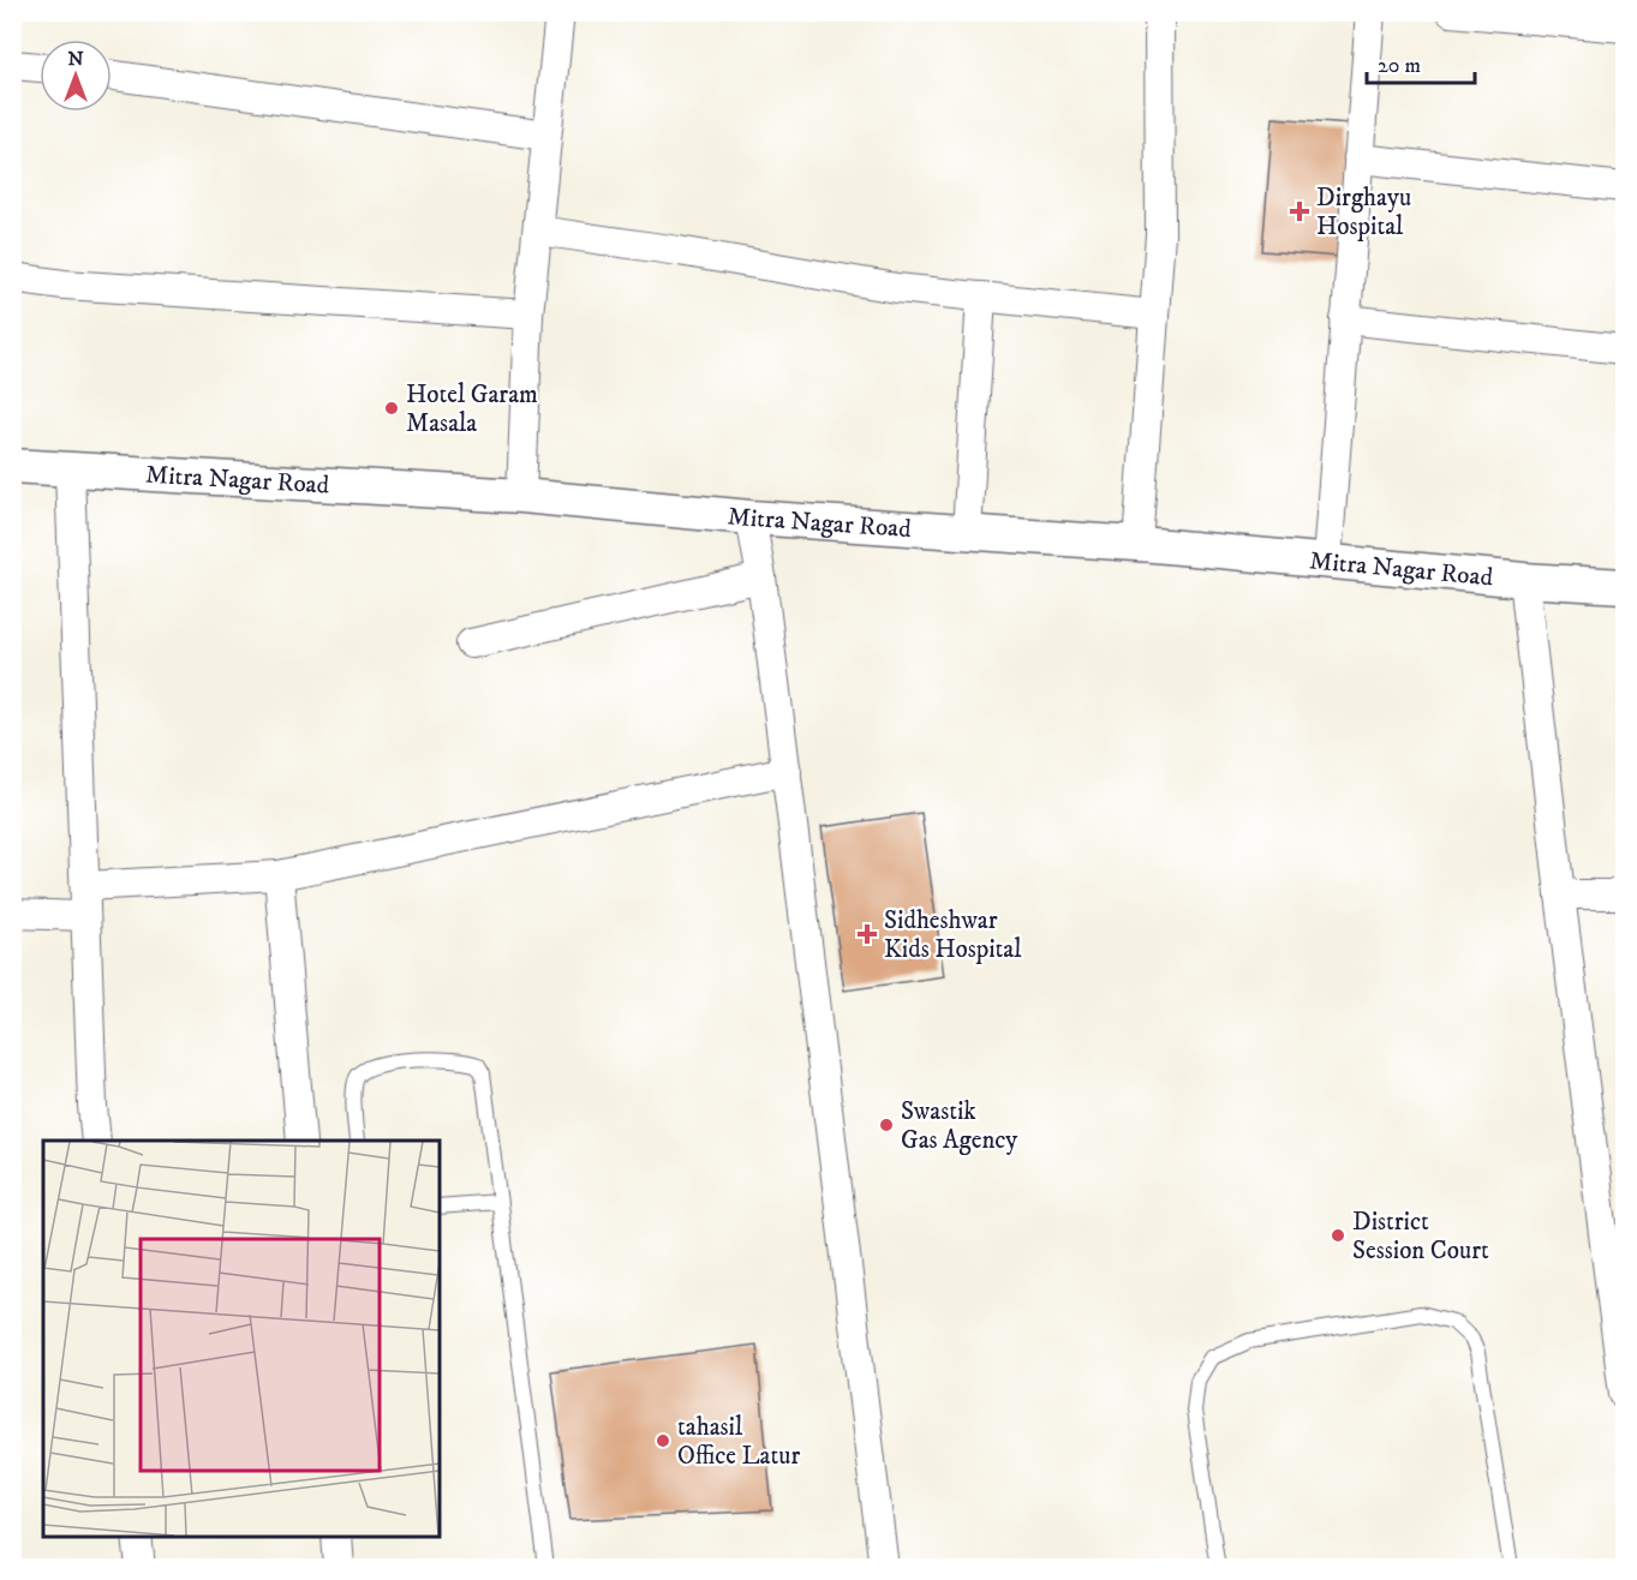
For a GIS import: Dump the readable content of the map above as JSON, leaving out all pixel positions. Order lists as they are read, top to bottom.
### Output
{
  "streets": {
    "street": ["Mitra Nagar Road"]
  },
  "places": {
    "health": ["Dirghayu Hospital", "Sidheshwar Kids Hospital"],
    "other": [
      "Hotel Garam Masala",
      "Swastik Gas Agency",
      "District Session Court",
      "tahasil Office Latur"
    ]
  },
  "scale_bar": "20 m",
  "north": "top"
}
